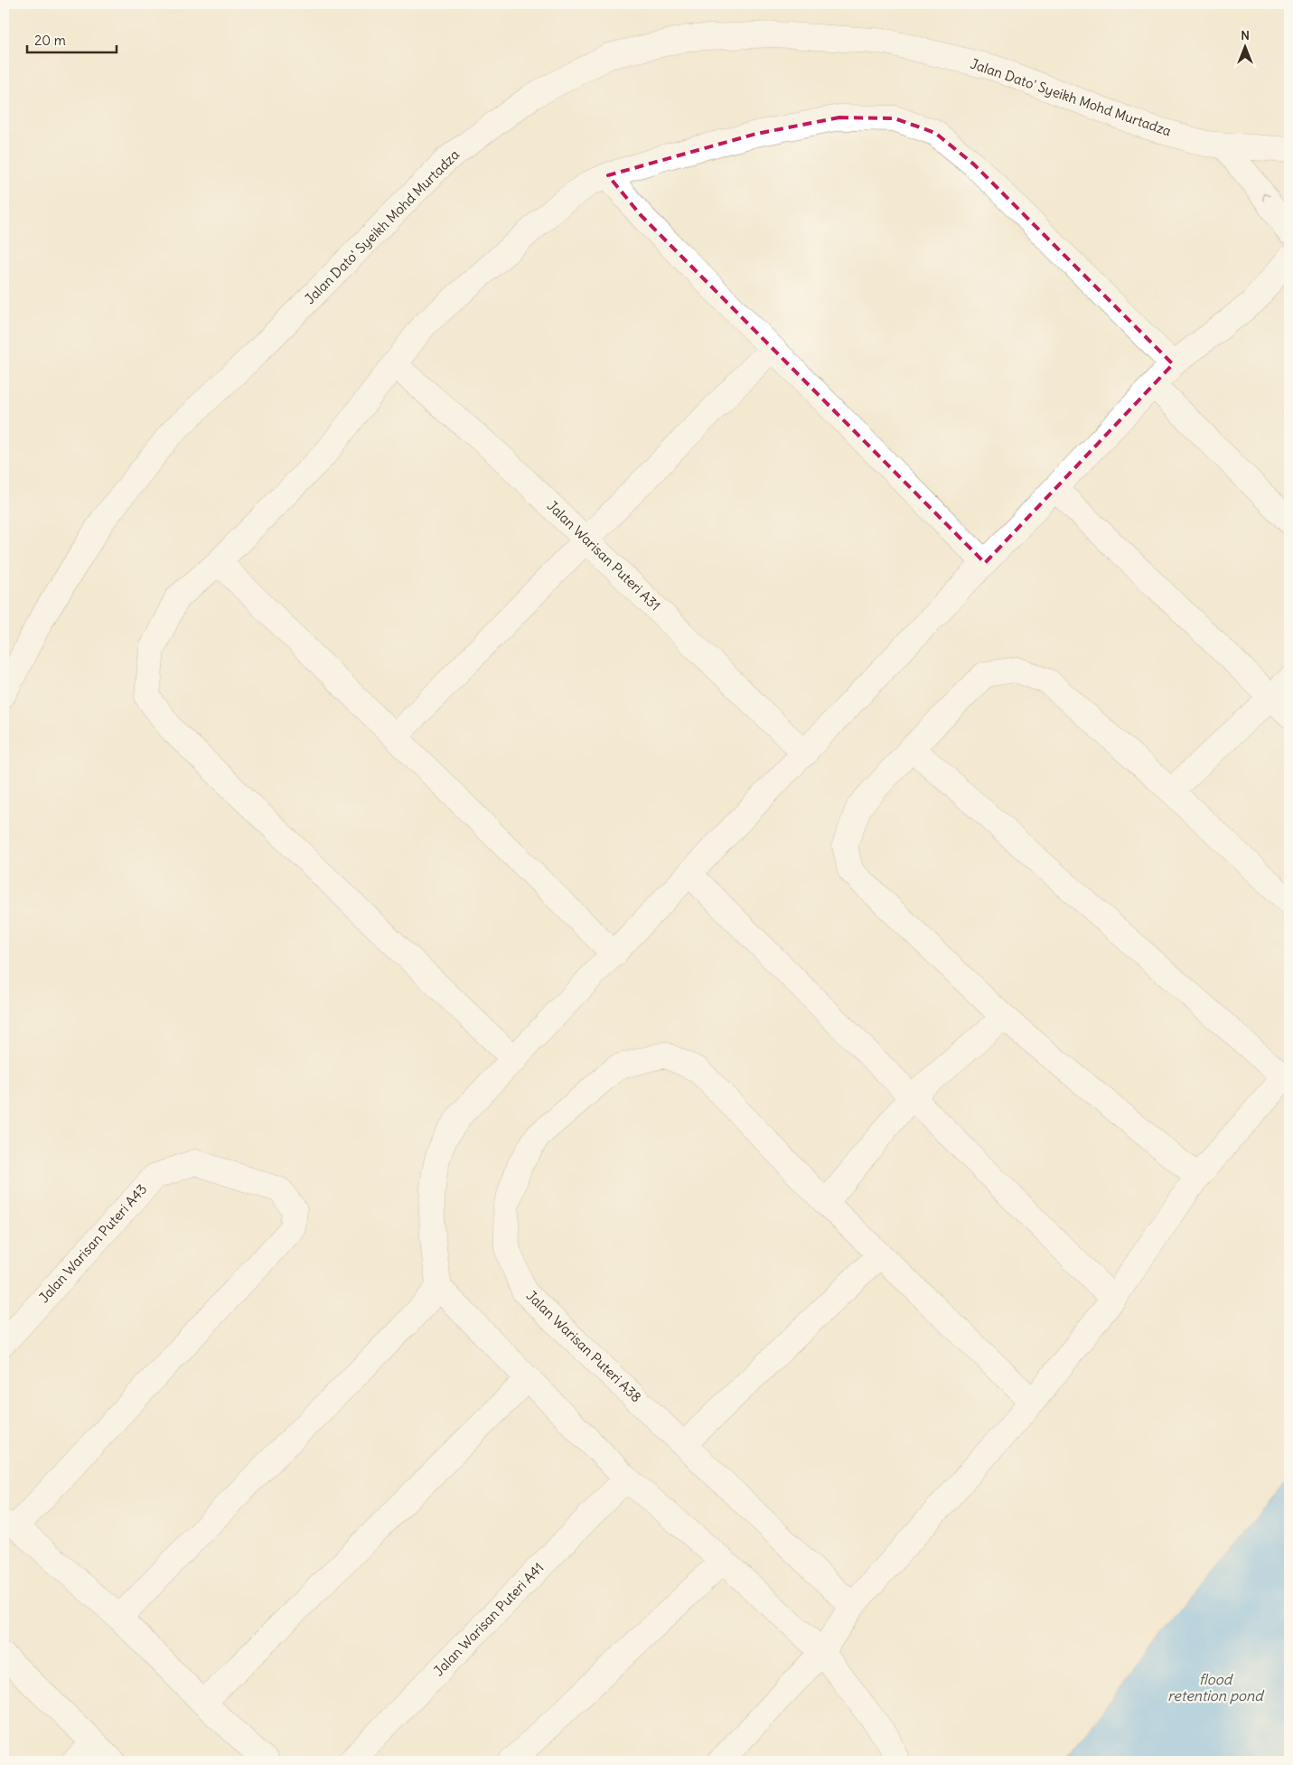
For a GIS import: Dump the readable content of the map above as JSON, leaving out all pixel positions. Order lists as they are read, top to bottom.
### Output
{
  "streets": {
    "street": [
      "Jalan Dato' Syeikh Mohd Murtadza",
      "Jalan Warisan Puteri A31",
      "Jalan Warisan Puteri A43",
      "Jalan Warisan Puteri A38",
      "Jalan Warisan Puteri A41"
    ]
  },
  "water": ["flood retention pond"],
  "scale_bar": "20 m",
  "north": "top"
}
